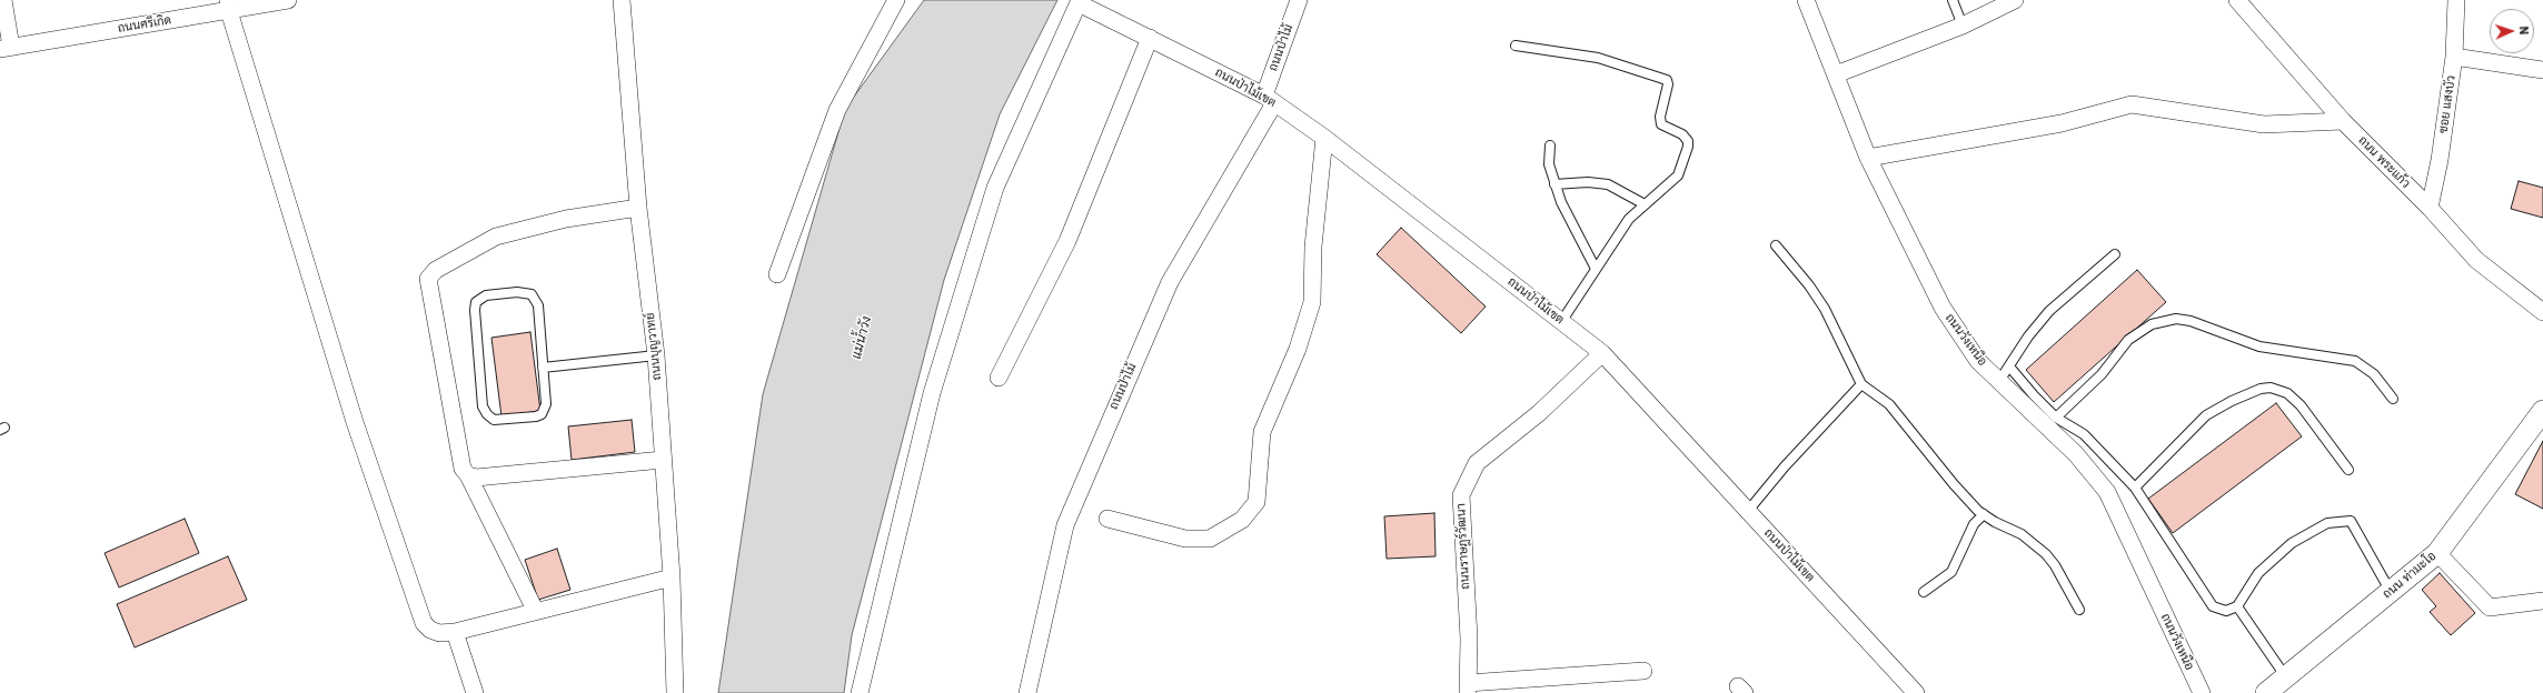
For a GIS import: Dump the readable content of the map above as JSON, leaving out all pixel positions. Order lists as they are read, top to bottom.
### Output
{
  "streets": {
    "street": [
      "ถนนศรีเกิด",
      "ถนนป่าไม้",
      "ถนนป่าไม้เขต",
      "ซอย แสงบัว",
      "ถนน พระแก้ว",
      "ถนนวังเหนือ",
      "ถนนบุญวาทย์",
      "ถนนราษฎร์วัฒนา",
      "ถนน ท่ามะโอ"
    ]
  },
  "crossings": [
    ["ถนนป่าไม้", "ถนนป่าไม้เขต"],
    ["ถนนป่าไม้เขต", "ถนนราษฎร์วัฒนา"],
    ["ซอย แสงบัว", "ถนน พระแก้ว"]
  ],
  "water": ["แม่น้ำวัง"],
  "north": "right"
}
